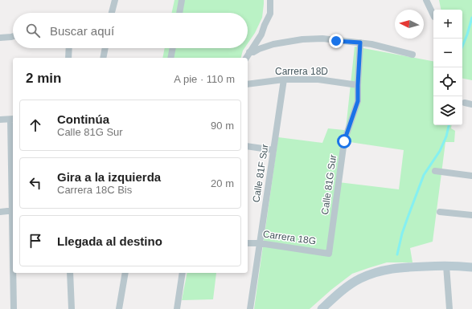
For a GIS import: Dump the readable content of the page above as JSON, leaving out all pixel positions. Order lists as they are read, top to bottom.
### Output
{
  "streets": {
    "street": [
      "Carrera 18D",
      "Calle 81F Sur",
      "Calle 81G Sur",
      "Carrera 18G"
    ]
  },
  "crossings": [
    ["Carrera 18D", "Calle 81F Sur"],
    ["Carrera 18D", "Calle 81G Sur"],
    ["Calle 81F Sur", "Carrera 18G"],
    ["Calle 81G Sur", "Carrera 18G"]
  ],
  "north": "left",
  "page": {
    "map_buttons": ["+", "−"],
    "search": "Buscar aquí",
    "heading": ["2 min", "A pie · 110 m"],
    "list": [
      ["Continúa", "Calle 81G Sur", "90 m"],
      ["Gira a la izquierda", "Carrera 18C Bis", "20 m"],
      "Llegada al destino"
    ]
  }
}
